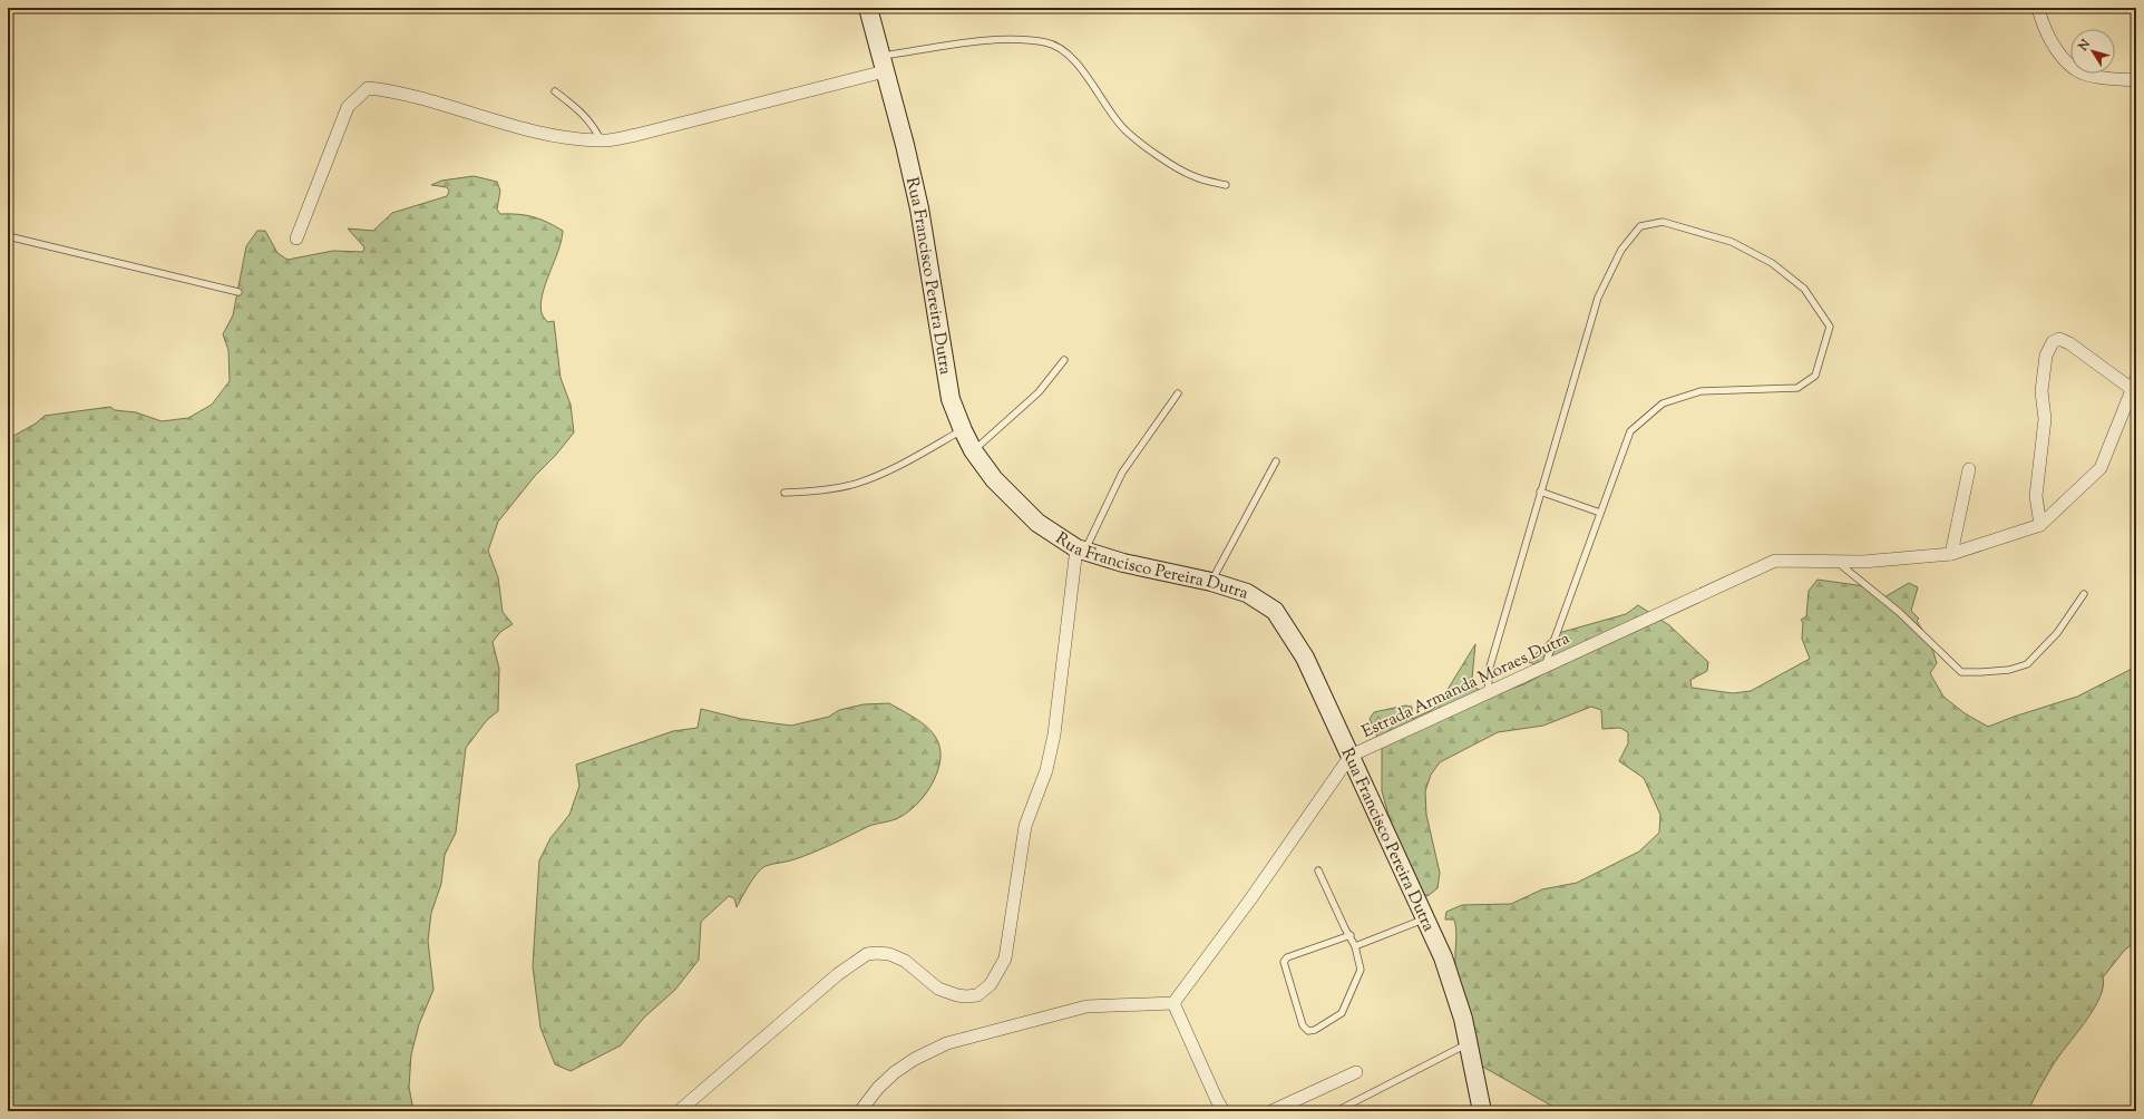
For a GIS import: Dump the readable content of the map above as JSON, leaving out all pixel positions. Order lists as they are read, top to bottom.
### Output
{
  "streets": {
    "main road": ["Rua Francisco Pereira Dutra"],
    "street": ["Estrada Armanda Moraes Dutra"]
  },
  "crossings": [
    ["Rua Francisco Pereira Dutra", "Estrada Armanda Moraes Dutra"]
  ],
  "north": "top left"
}
